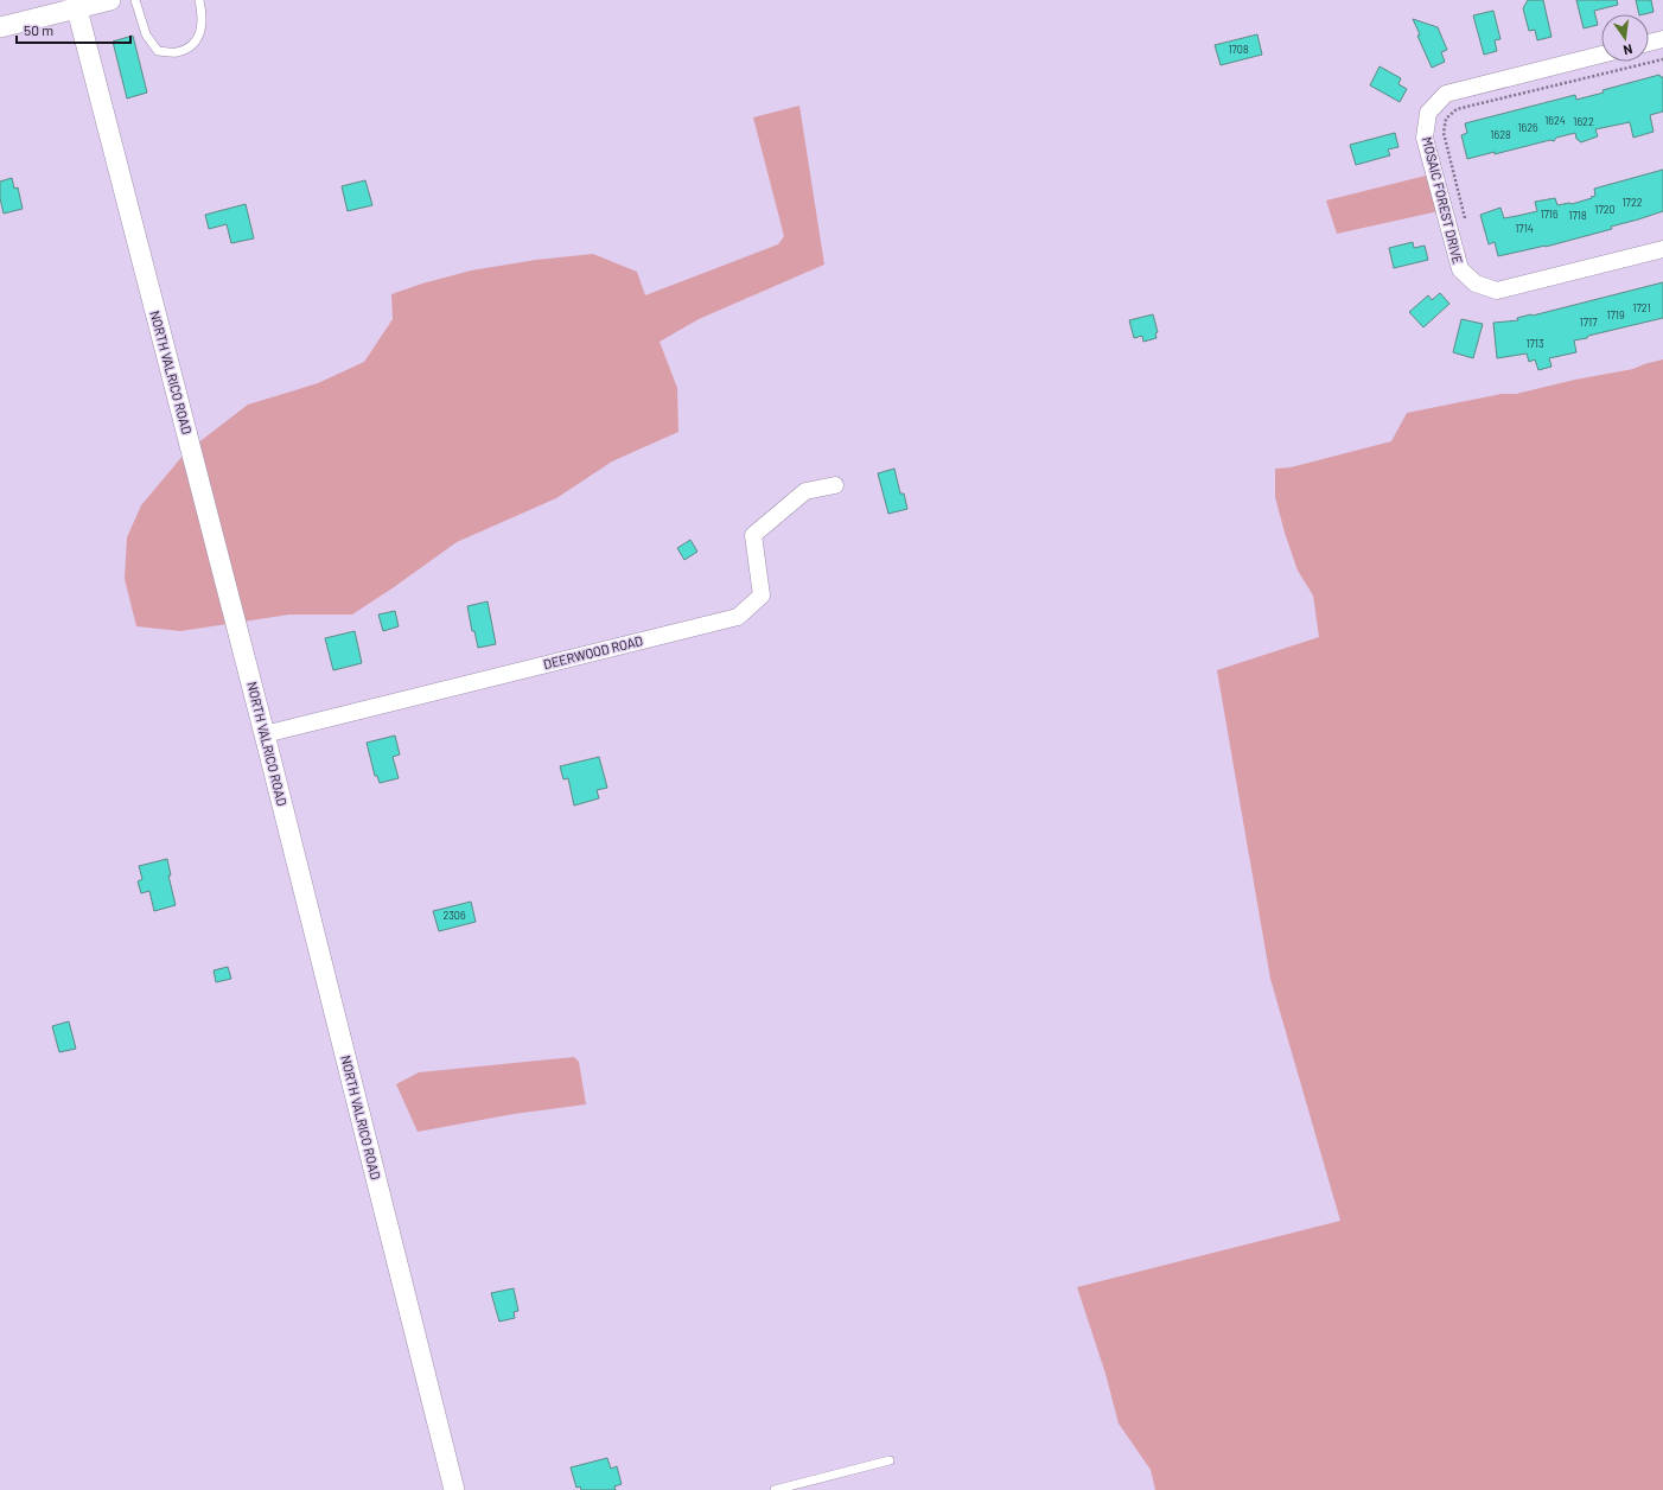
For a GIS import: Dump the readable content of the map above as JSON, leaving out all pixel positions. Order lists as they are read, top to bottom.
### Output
{
  "streets": {
    "street": ["MOSAIC FOREST DRIVE", "NORTH VALRICO ROAD", "DEERWOOD ROAD"]
  },
  "crossings": [
    ["NORTH VALRICO ROAD", "DEERWOOD ROAD"]
  ],
  "house_numbers": [
    "1708",
    "1624",
    "1622",
    "1626",
    "1628",
    "1722",
    "1720",
    "1716",
    "1718",
    "1714",
    "1721",
    "1719",
    "1717",
    "1713",
    "2306"
  ],
  "scale_bar": "50 m",
  "north": "bottom"
}
